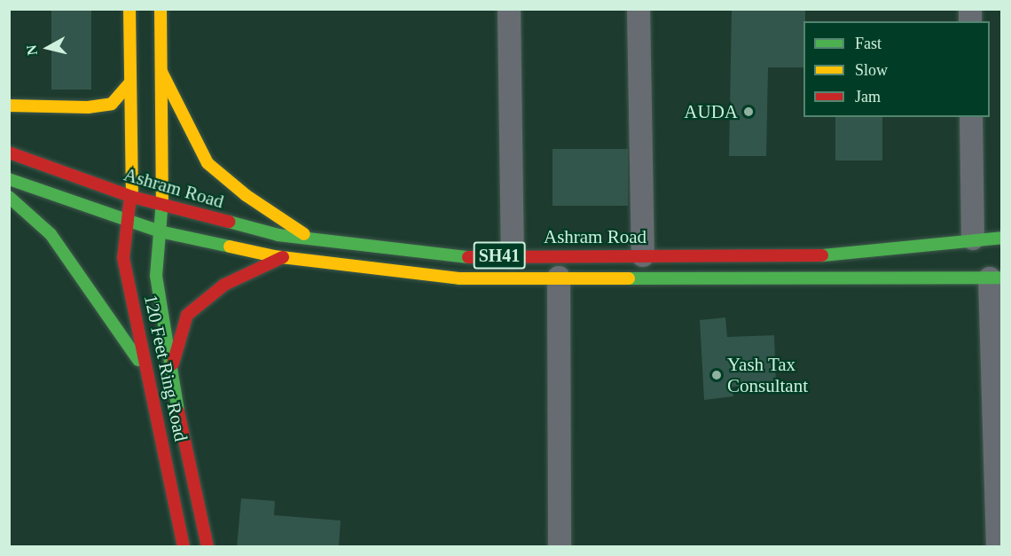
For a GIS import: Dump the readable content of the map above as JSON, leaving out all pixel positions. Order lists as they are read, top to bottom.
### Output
{
  "streets": {
    "main road": ["Ashram Road", "SH41", "120 Feet Ring Road"]
  },
  "crossings": [
    ["Ashram Road", "120 Feet Ring Road"]
  ],
  "places": ["AUDA", "Yash Tax Consultant"],
  "legend": ["Fast", "Slow", "Jam"],
  "north": "left"
}
